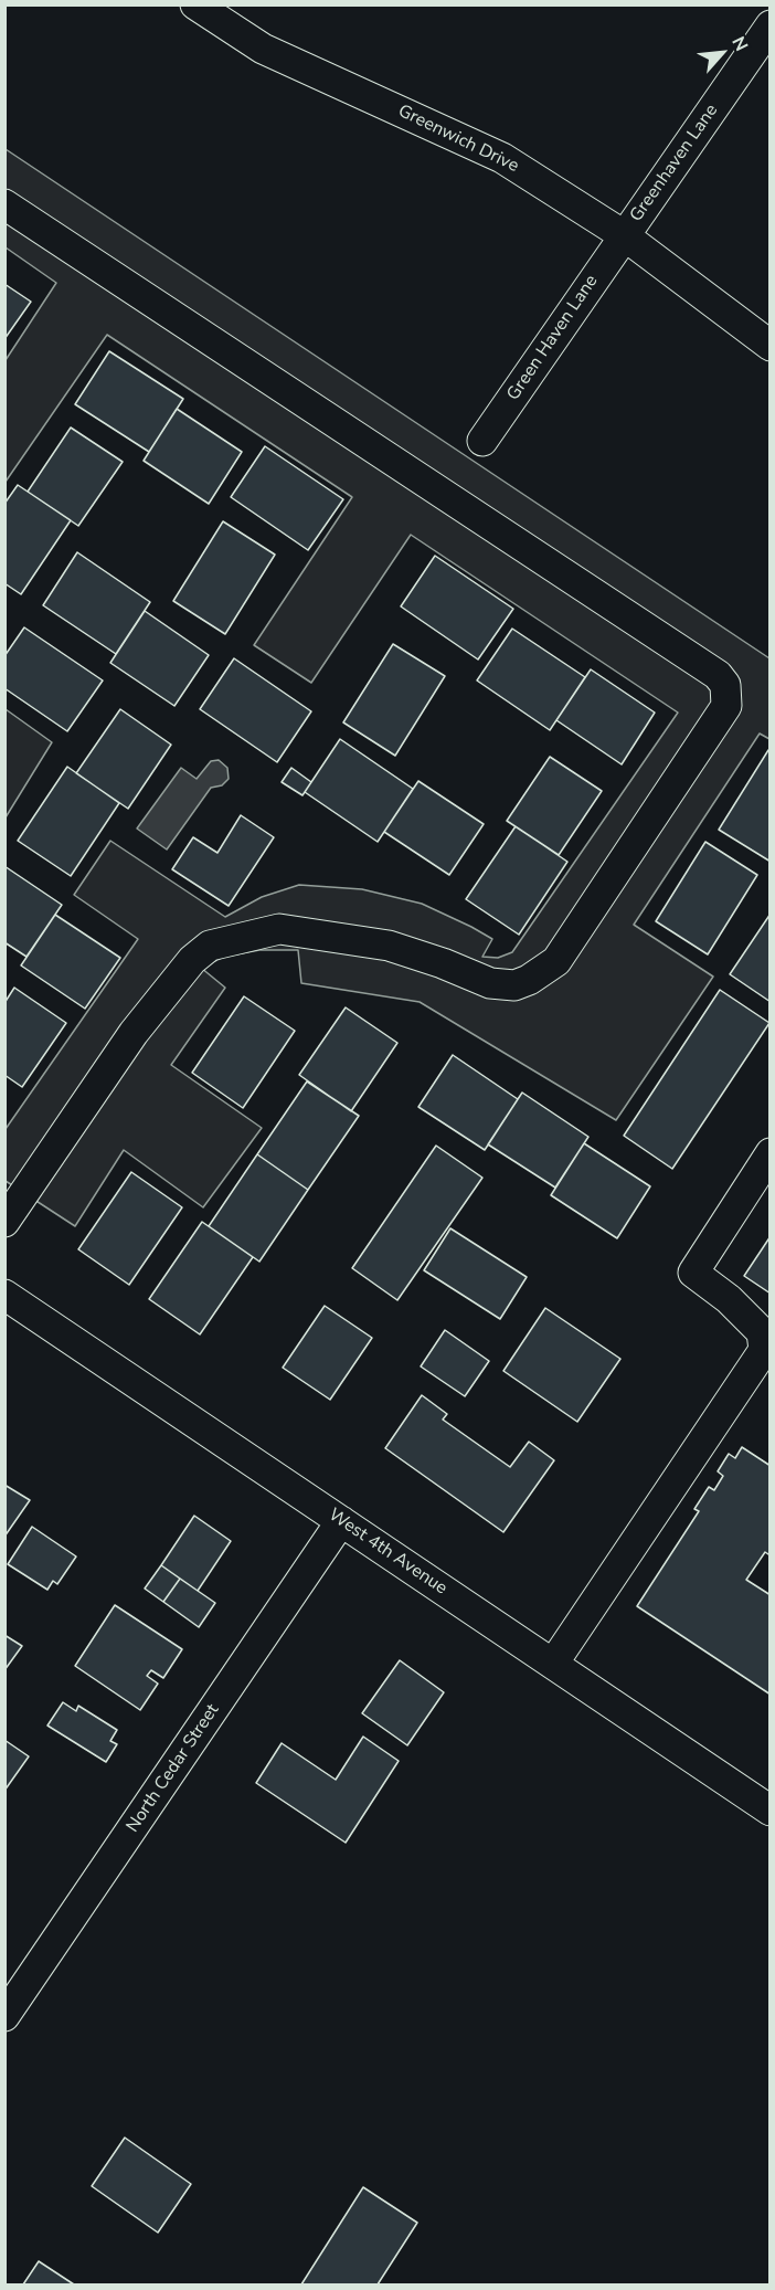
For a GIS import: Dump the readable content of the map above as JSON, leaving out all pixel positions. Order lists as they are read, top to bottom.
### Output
{
  "streets": {
    "street": [
      "Greenwich Drive",
      "Greenhaven Lane",
      "Green Haven Lane",
      "West 4th Avenue",
      "North Cedar Street"
    ]
  },
  "crossings": [
    ["Greenwich Drive", "Greenhaven Lane"],
    ["Greenwich Drive", "Green Haven Lane"],
    ["Greenhaven Lane", "Green Haven Lane"],
    ["West 4th Avenue", "North Cedar Street"]
  ],
  "north": "top right"
}
